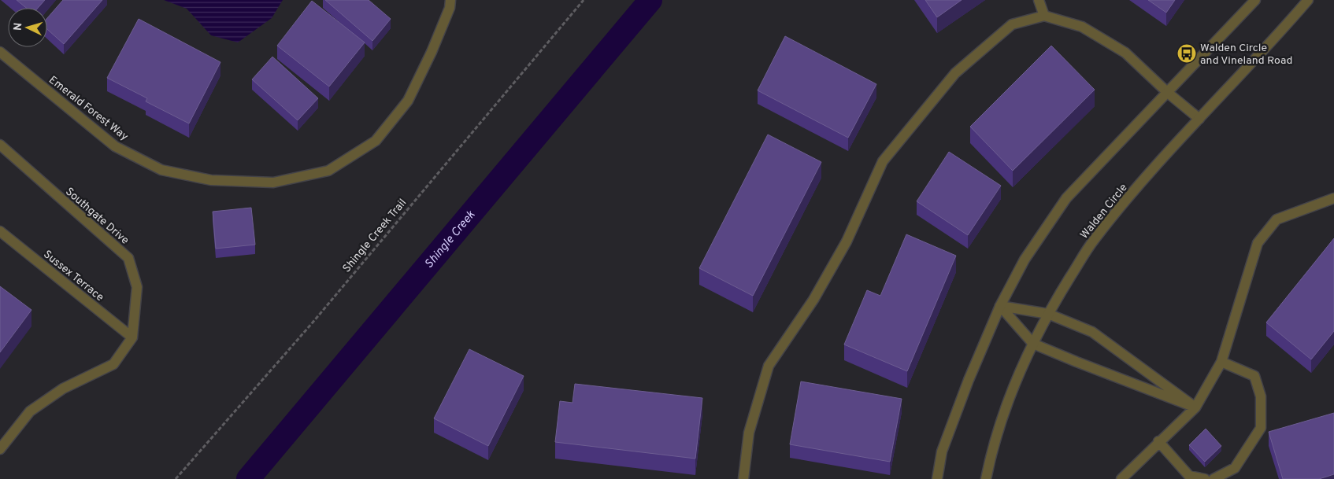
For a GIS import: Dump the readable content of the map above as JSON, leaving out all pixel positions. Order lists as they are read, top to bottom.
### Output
{
  "streets": {
    "street": [
      "Emerald Forest Way",
      "Walden Circle",
      "Southgate Drive",
      "Sussex Terrace"
    ],
    "path": ["Shingle Creek Trail"]
  },
  "crossings": [
    ["Southgate Drive", "Sussex Terrace"]
  ],
  "water": ["Shingle Creek"],
  "places": {
    "bus stop": ["Walden Circle and Vineland Road"]
  },
  "north": "left"
}
